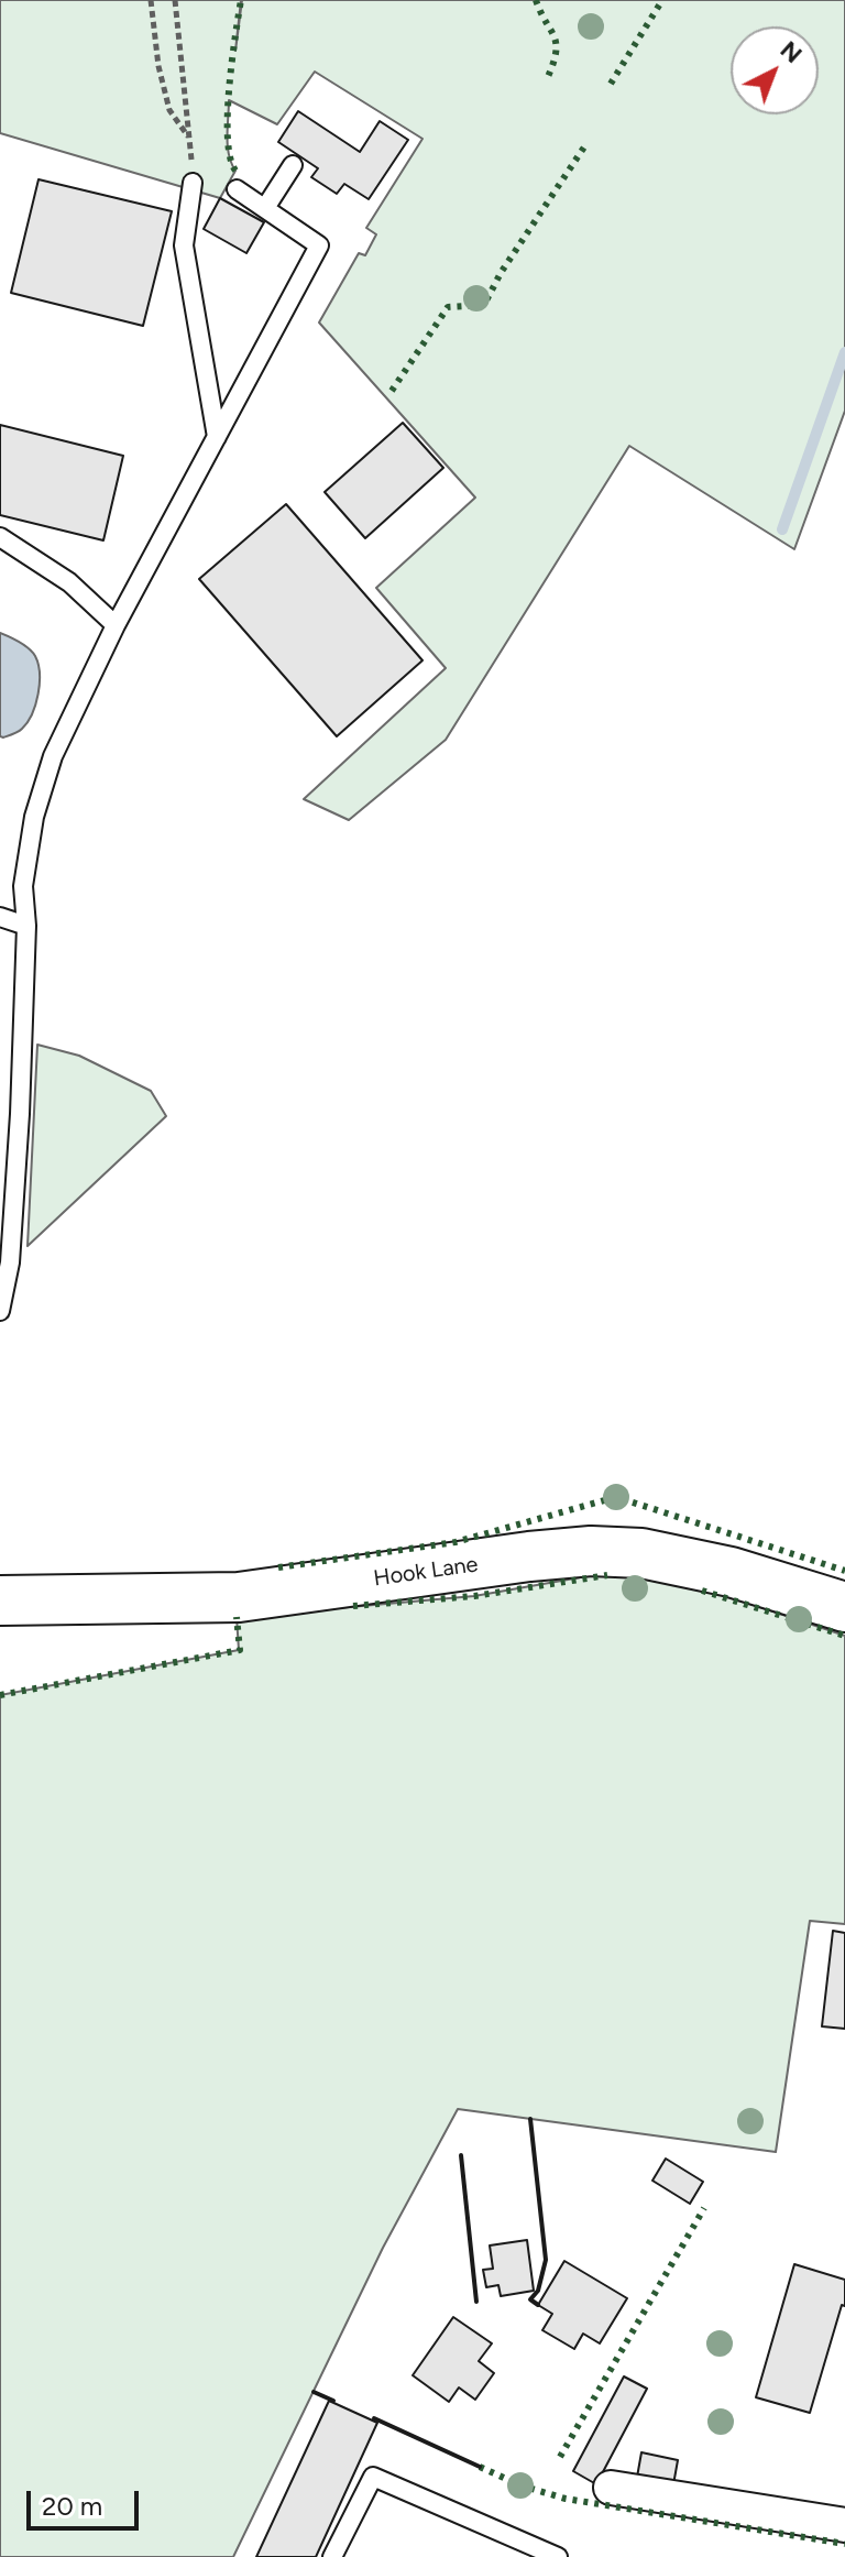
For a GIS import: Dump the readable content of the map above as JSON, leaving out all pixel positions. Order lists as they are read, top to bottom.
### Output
{
  "streets": {
    "street": ["Hook Lane"]
  },
  "scale_bar": "20 m",
  "north": "top right"
}
